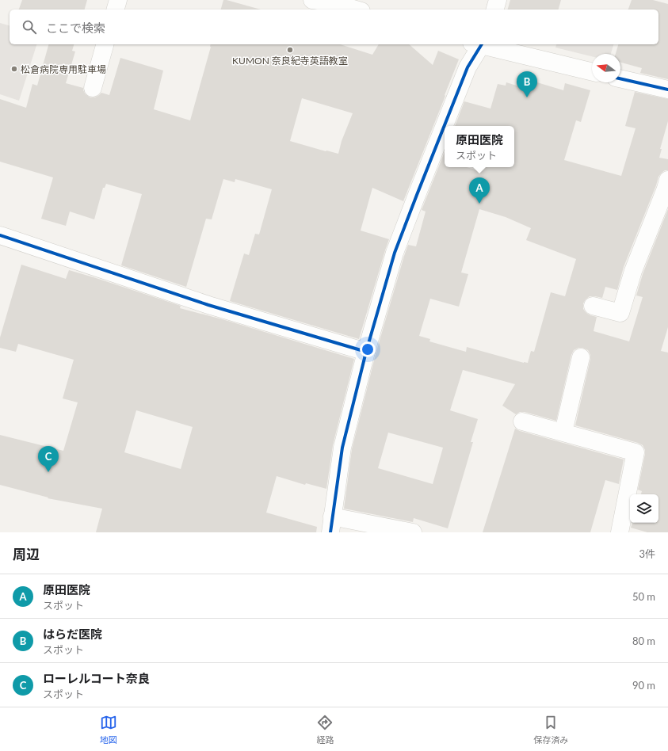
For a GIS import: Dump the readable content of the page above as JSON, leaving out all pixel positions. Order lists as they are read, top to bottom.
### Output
{
  "places": ["KUMON 奈良紀寺英語教室", "松倉病院専用駐車場"],
  "north": "left",
  "page": {
    "search": "ここで検索",
    "pins": ["B", "A", "C"],
    "popup": ["原田医院", "スポット"],
    "heading": ["周辺", "3件"],
    "list": [
      {
        "mark": "A",
        "name": "原田医院",
        "note": "スポット",
        "value": "50 m"
      },
      {
        "mark": "B",
        "name": "はらだ医院",
        "note": "スポット",
        "value": "80 m"
      },
      {
        "mark": "C",
        "name": "ローレルコート奈良",
        "note": "スポット",
        "value": "90 m"
      }
    ],
    "nav": ["地図", "経路", "保存済み"]
  }
}
